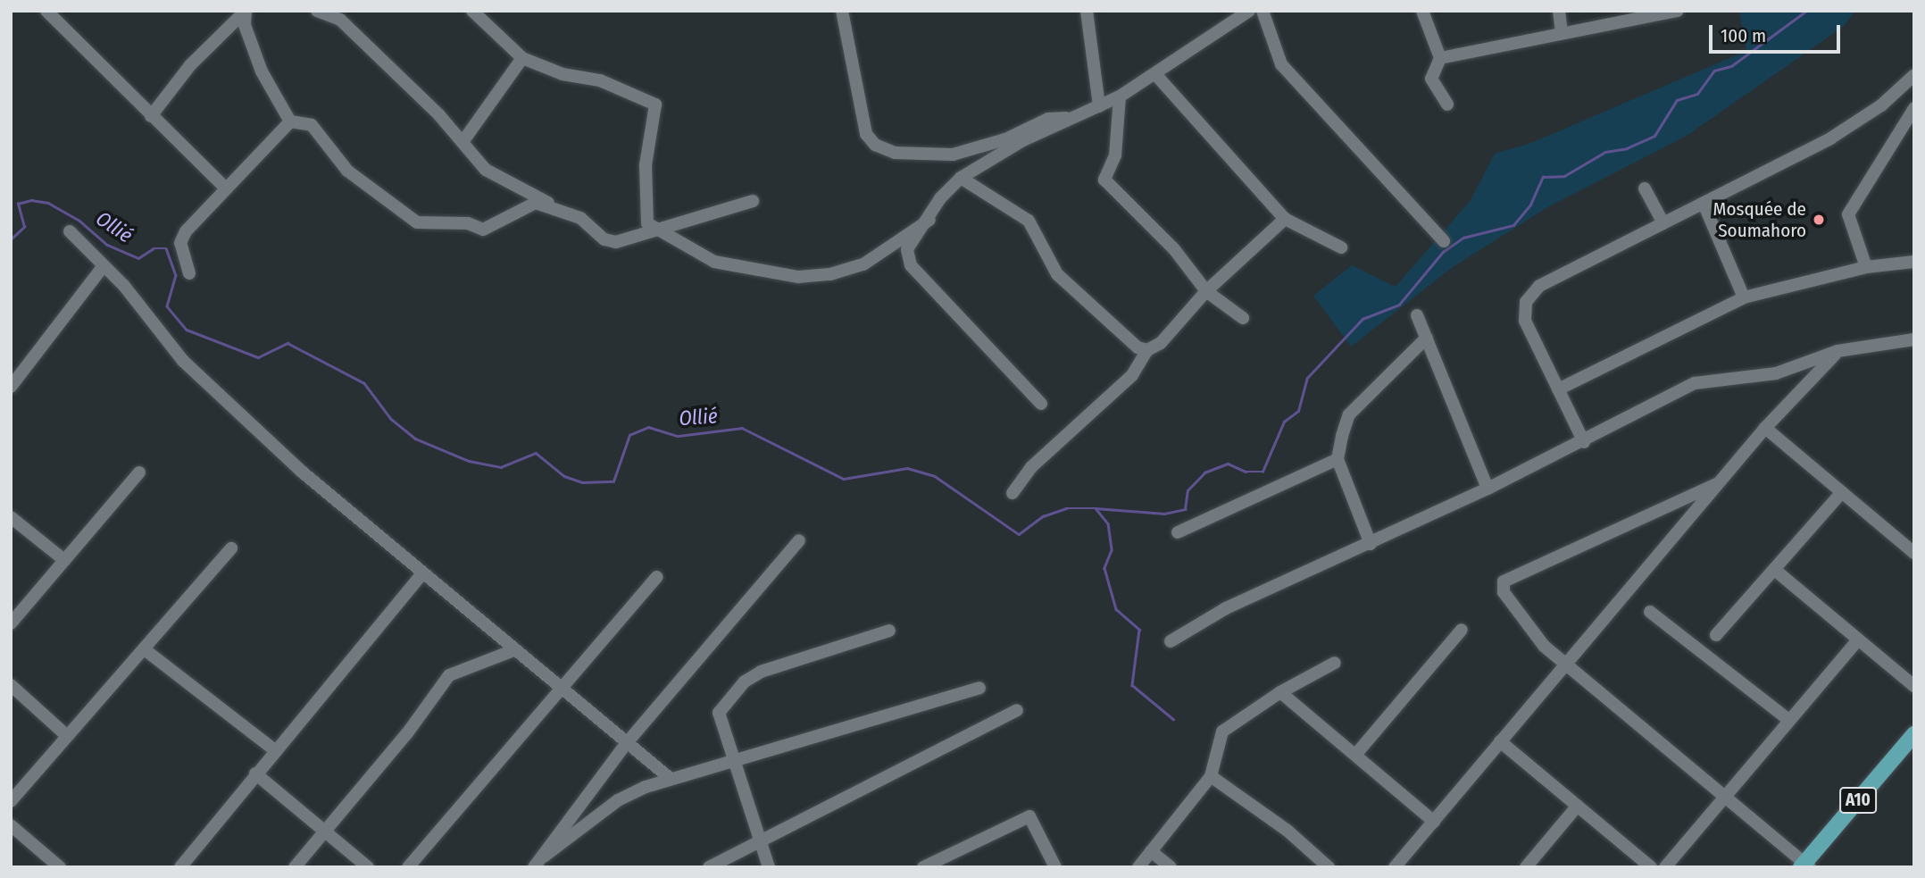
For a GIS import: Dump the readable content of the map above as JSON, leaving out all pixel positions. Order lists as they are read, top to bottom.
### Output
{
  "streets": {
    "main road": ["A10"]
  },
  "water": ["Ollié"],
  "places": ["Mosquée de Soumahoro"],
  "scale_bar": "100 m"
}
